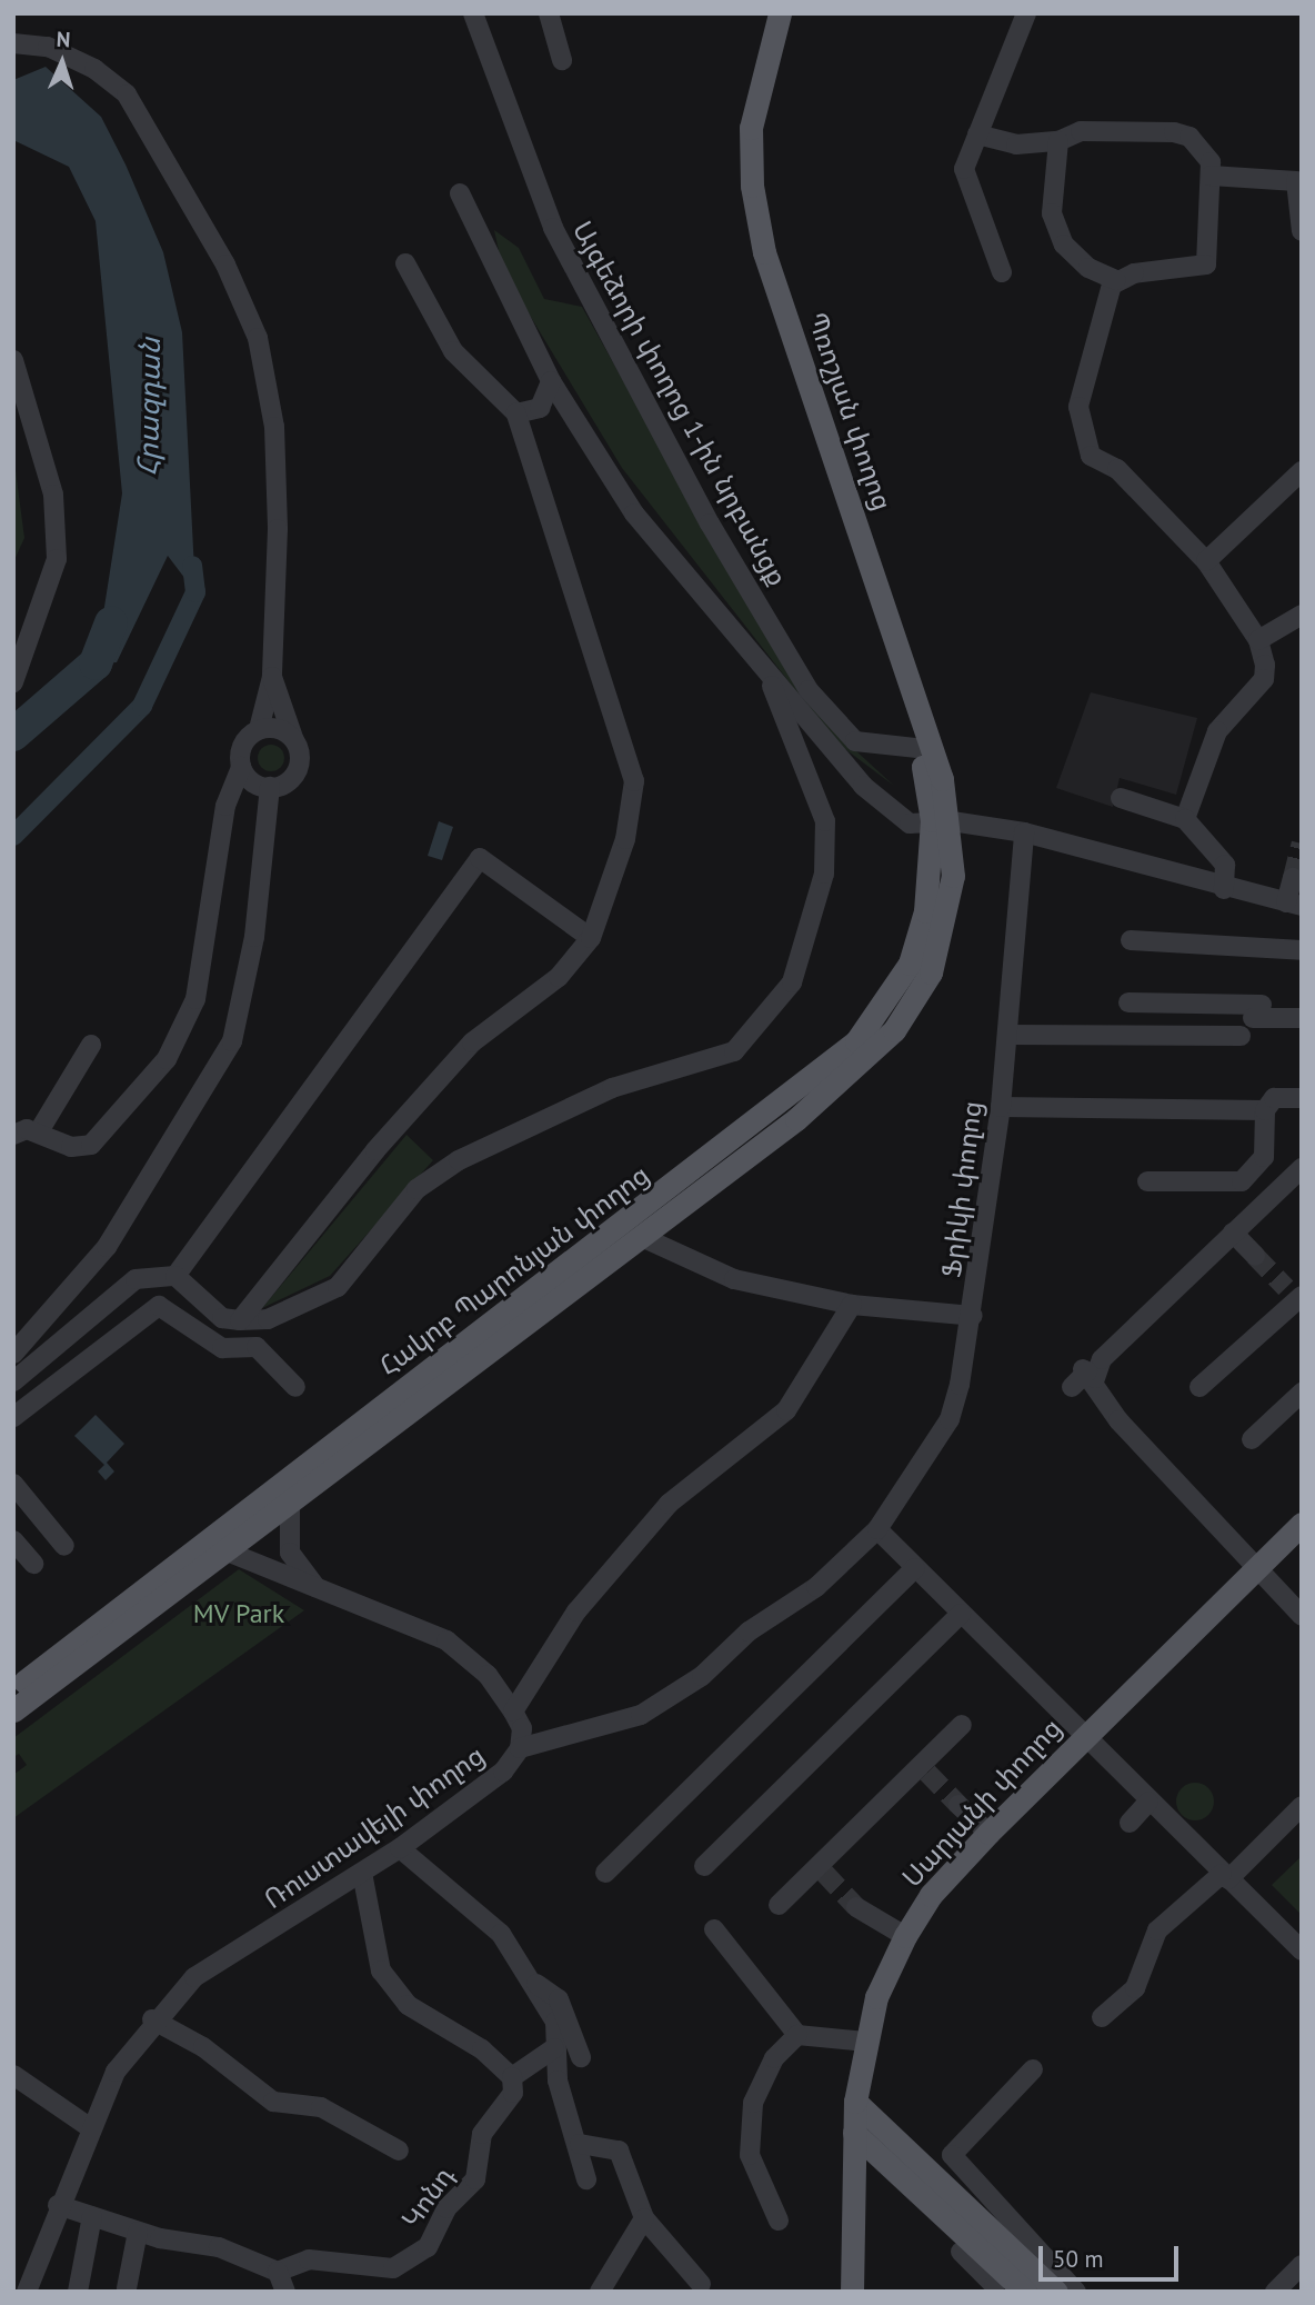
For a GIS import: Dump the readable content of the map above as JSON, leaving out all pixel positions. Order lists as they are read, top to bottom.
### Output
{
  "streets": {
    "main road": ["Պռոշյան փողոց", "Հակոբ Պարոնյան փողոց", "Սարյանի փողոց"],
    "street": [
      "Այգեձորի փողոց 1-ին նրբանցք",
      "Ֆրիկի փողոց",
      "Ռուստավելի փողոց",
      "Կոնդ"
    ]
  },
  "crossings": [
    ["Այգեձորի փողոց 1-ին նրբանցք", "Պռոշյան փողոց"],
    ["Պռոշյան փողոց", "Հակոբ Պարոնյան փողոց"],
    ["Ֆրիկի փողոց", "Ռուստավելի փողոց"],
    ["Ռուստավելի փողոց", "Կոնդ"]
  ],
  "water": ["Հրազդան"],
  "parks": ["MV Park"],
  "scale_bar": "50 m",
  "north": "top"
}
